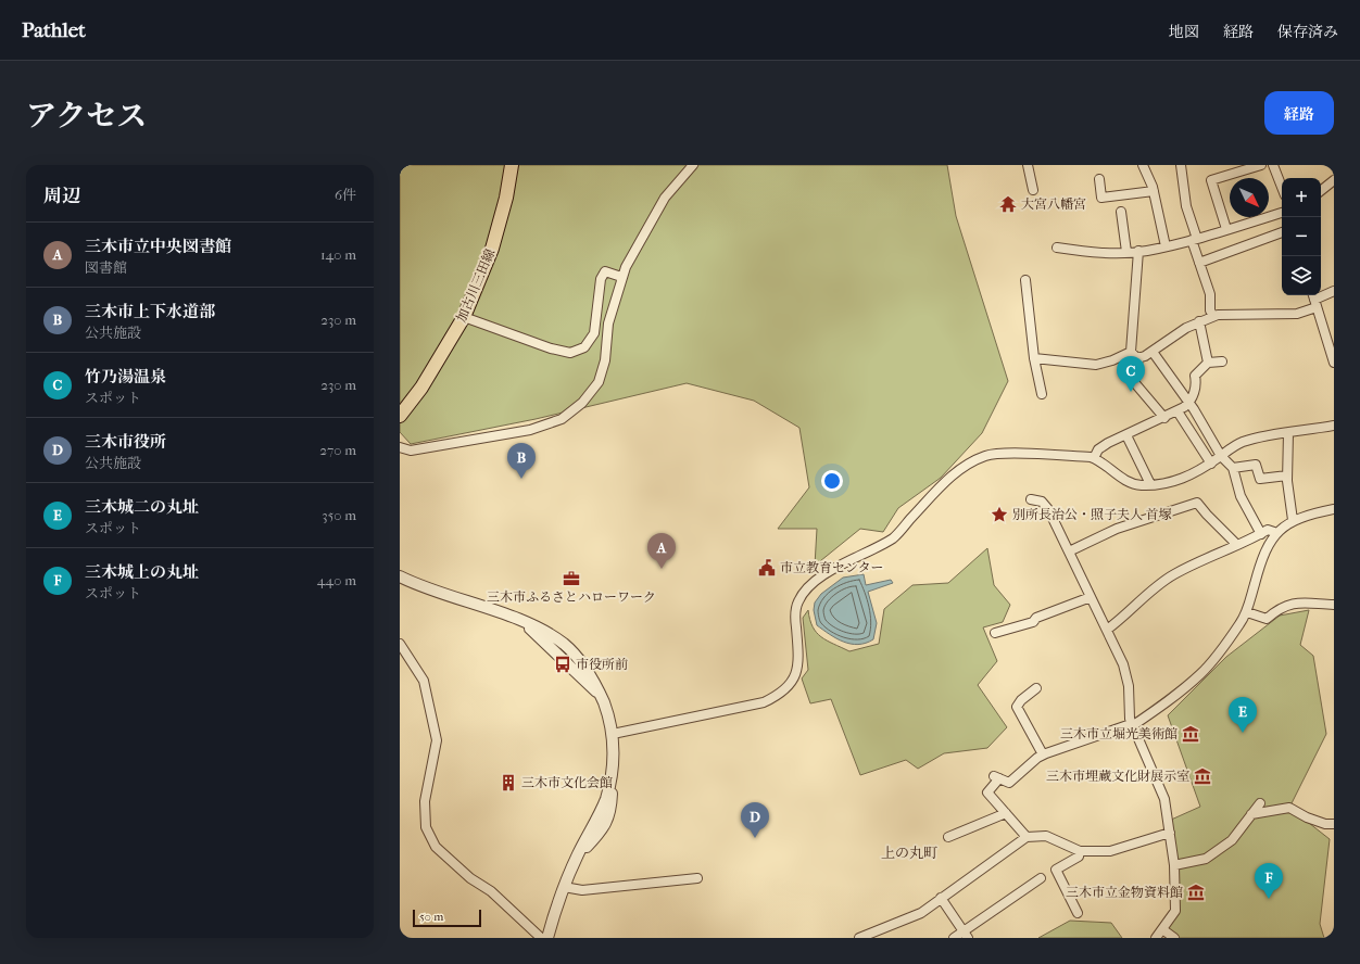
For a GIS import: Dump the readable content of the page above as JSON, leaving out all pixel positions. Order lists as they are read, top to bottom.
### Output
{
  "streets": {
    "main road": ["加古川三田線"]
  },
  "districts": ["上の丸町"],
  "places": {
    "temple": ["大宮八幡宮"],
    "place": ["別所長治公・照子夫人 首塚"],
    "public building": ["市立教育センター"],
    "office": ["三木市ふるさとハローワーク"],
    "bus stop": ["市役所前"],
    "museum": ["三木市立堀光美術館", "三木市埋蔵文化財展示室", "三木市立金物資料館"],
    "building": ["三木市文化会館"]
  },
  "scale_bar": "50 m",
  "north": "bottom right",
  "page": {
    "header": "Pathlet",
    "nav": ["地図", "経路", "保存済み"],
    "title": "アクセス",
    "buttons": "経路",
    "heading": ["周辺", "6件"],
    "map_buttons": ["+", "−"],
    "list": [
      {
        "mark": "A",
        "name": "三木市立中央図書館",
        "note": "図書館",
        "value": "140 m"
      },
      {
        "mark": "B",
        "name": "三木市上下水道部",
        "note": "公共施設",
        "value": "230 m"
      },
      {
        "mark": "C",
        "name": "竹乃湯温泉",
        "note": "スポット",
        "value": "230 m"
      },
      {
        "mark": "D",
        "name": "三木市役所",
        "note": "公共施設",
        "value": "270 m"
      },
      {
        "mark": "E",
        "name": "三木城二の丸址",
        "note": "スポット",
        "value": "350 m"
      },
      {
        "mark": "F",
        "name": "三木城上の丸址",
        "note": "スポット",
        "value": "440 m"
      }
    ],
    "pins": [
      "C",
      "B",
      "A",
      "E",
      "D",
      "F"
    ],
    "scale": "50 m"
  }
}
